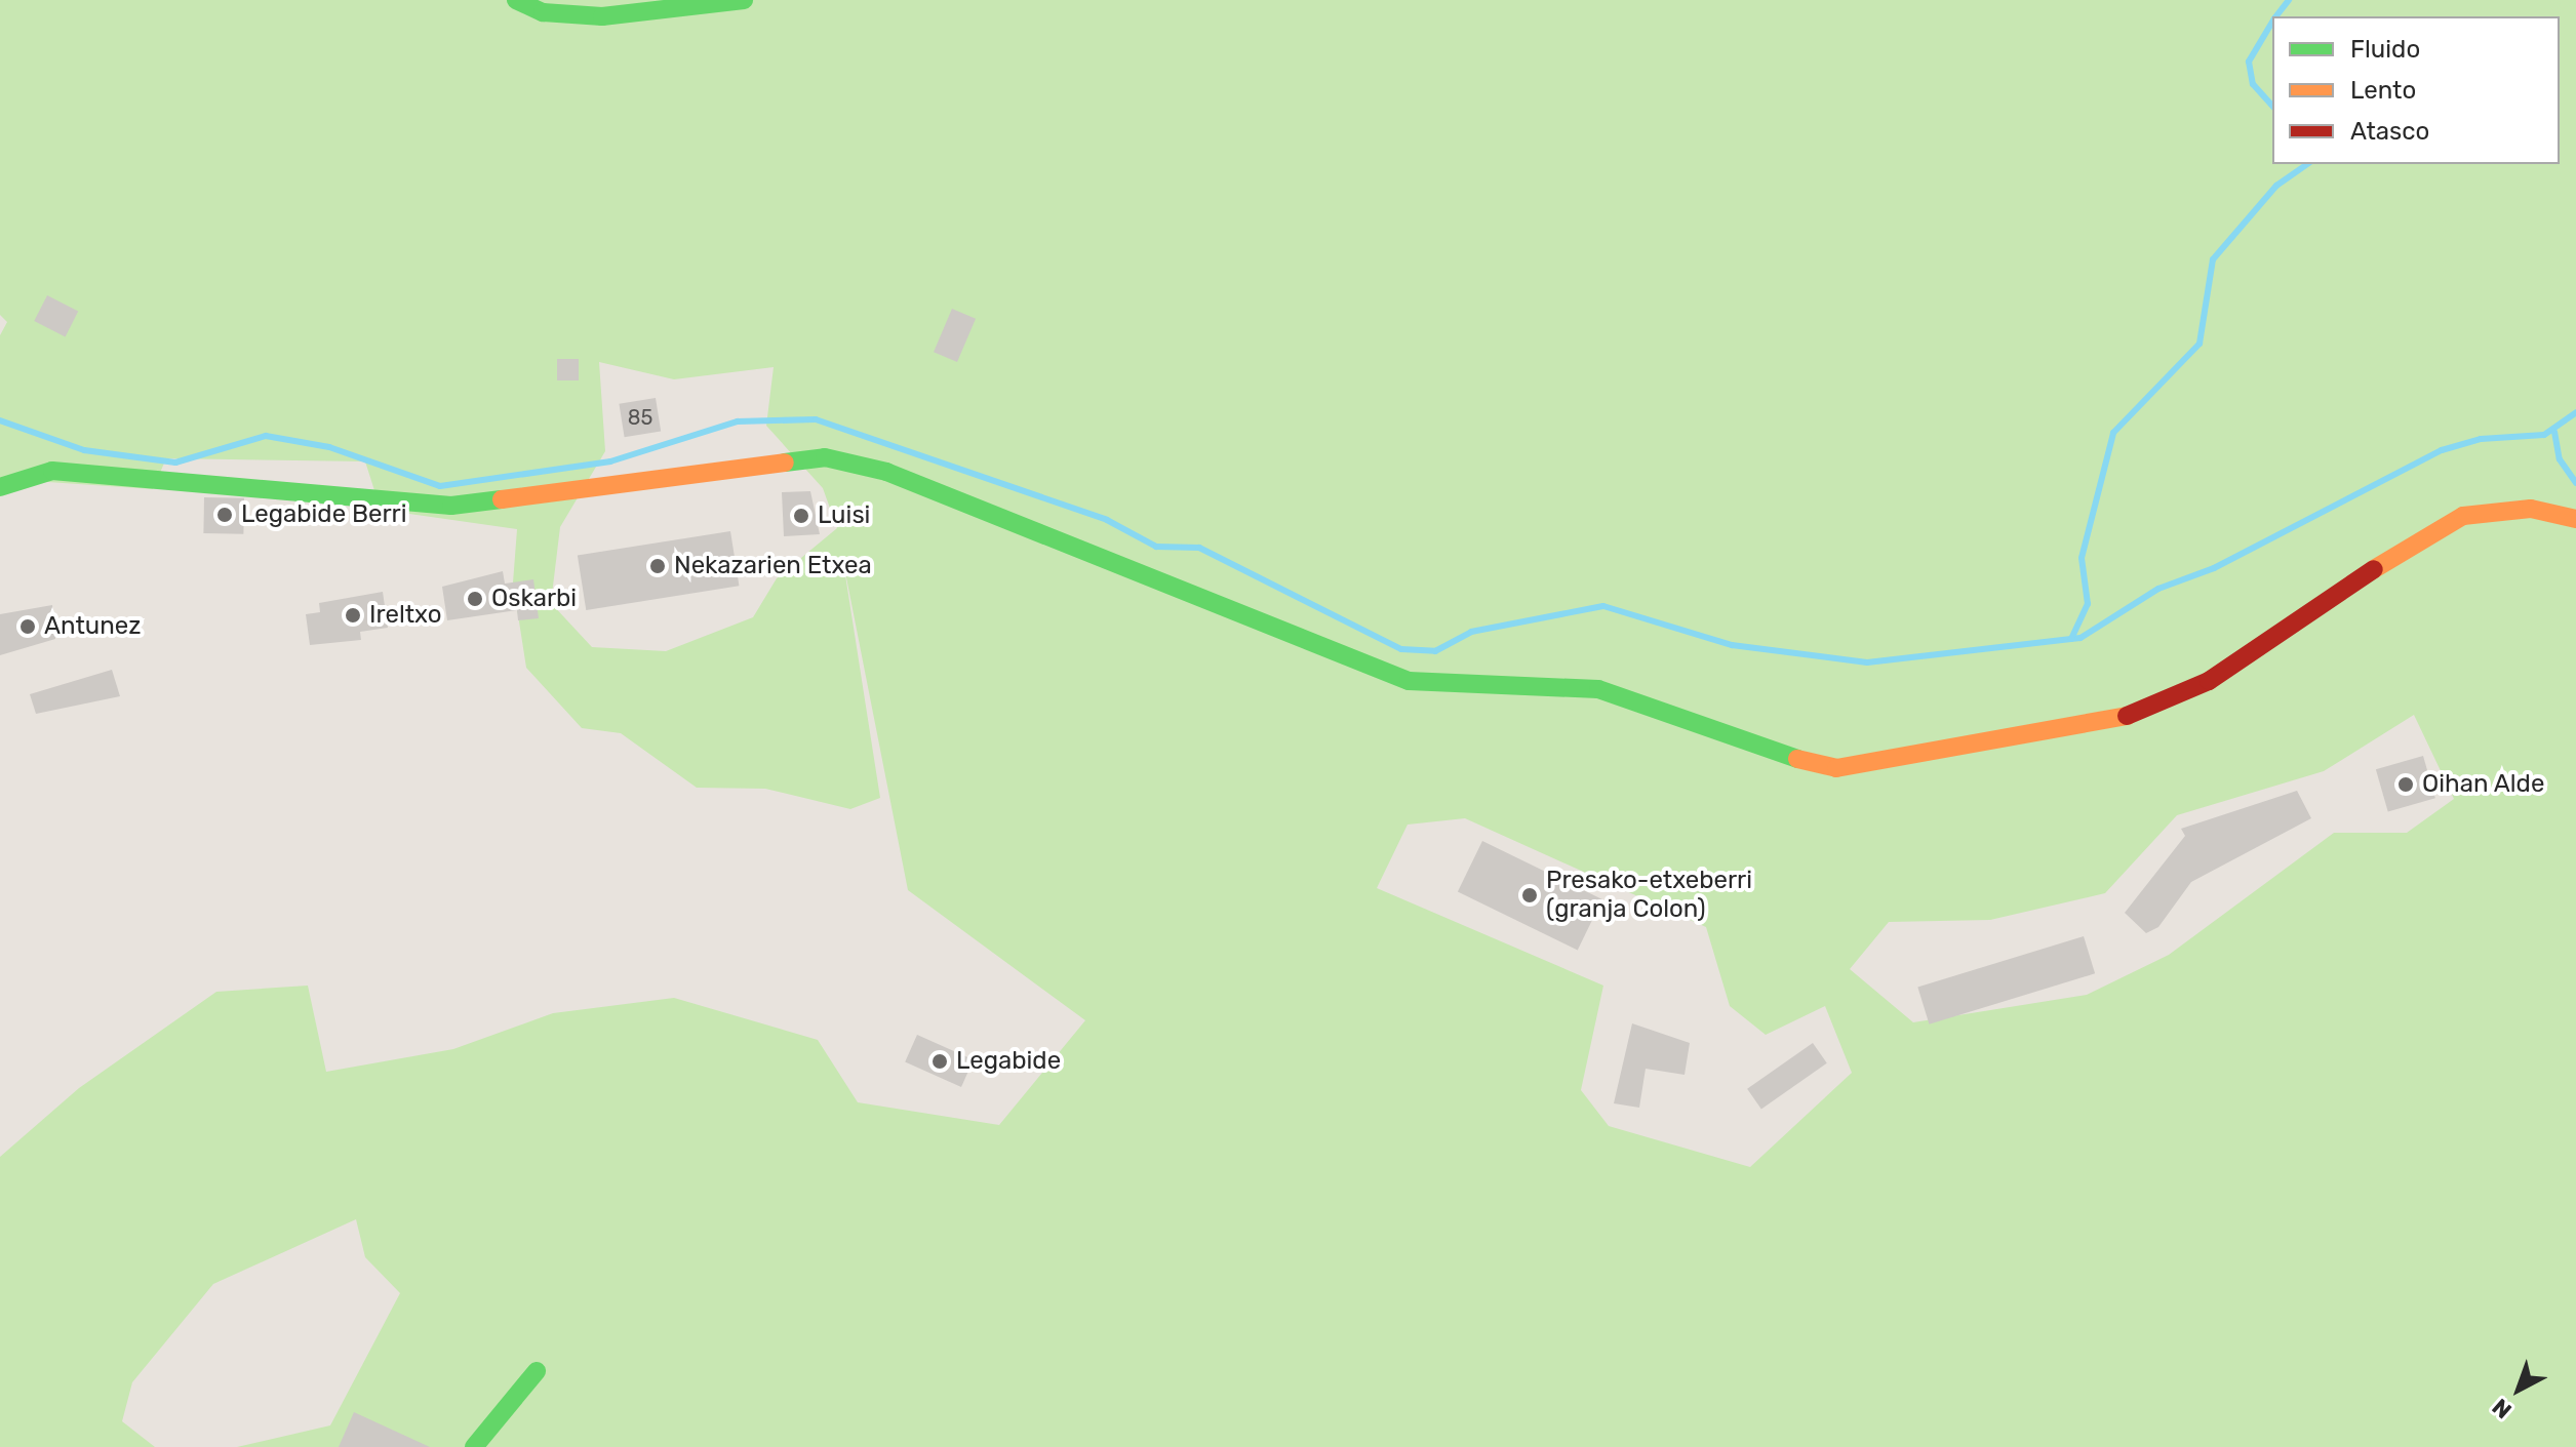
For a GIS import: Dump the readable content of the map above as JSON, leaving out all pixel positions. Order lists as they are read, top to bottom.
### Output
{
  "places": [
    "Legabide Berri",
    "Luisi",
    "Nekazarien Etxea",
    "Oskarbi",
    "Ireltxo",
    "Antunez",
    "Oihan Alde",
    "Presako-etxeberri (granja Colon)",
    "Legabide"
  ],
  "house_numbers": ["85"],
  "legend": ["Fluido", "Lento", "Atasco"],
  "north": "bottom left"
}
